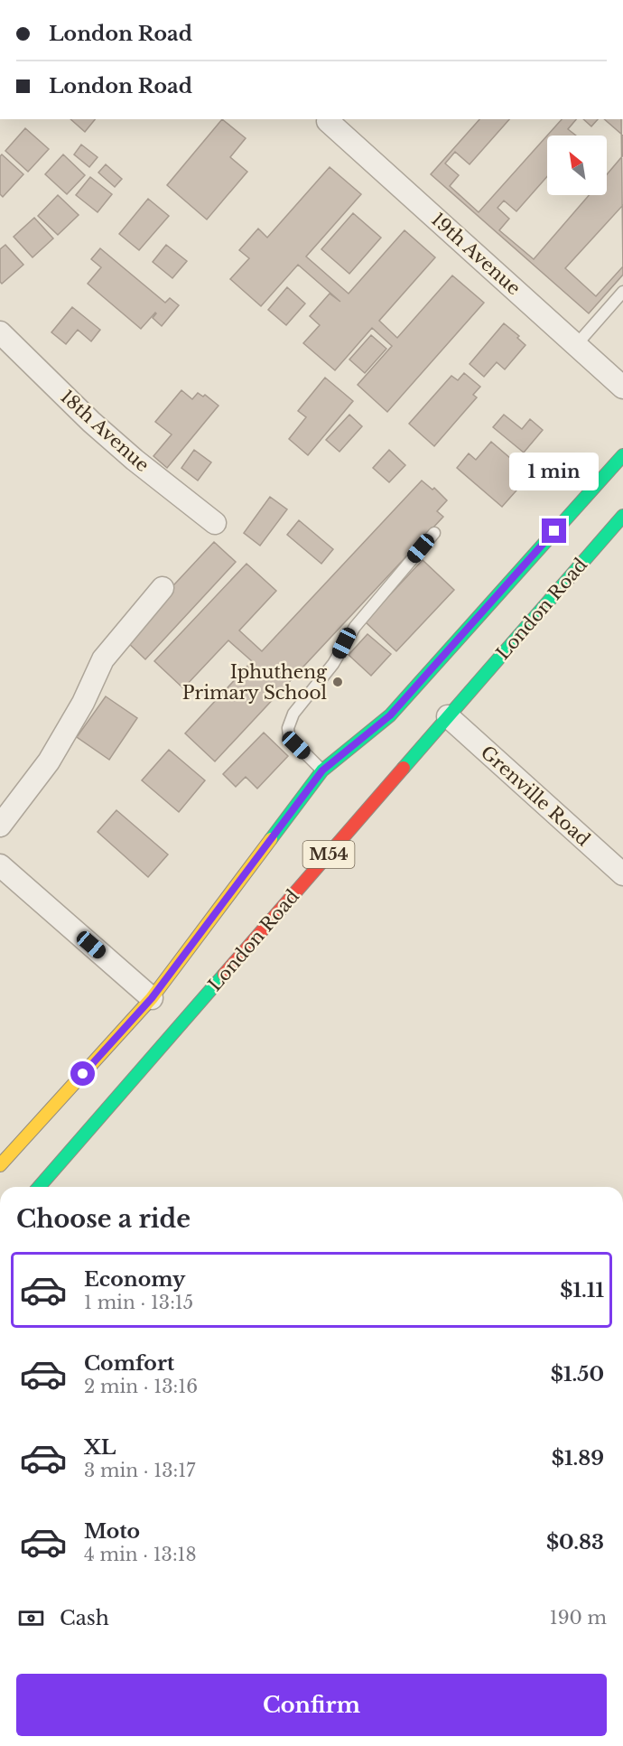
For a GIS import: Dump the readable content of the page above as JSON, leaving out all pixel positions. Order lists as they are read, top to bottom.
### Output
{
  "streets": {
    "main road": ["London Road", "M54"],
    "street": ["19th Avenue", "18th Avenue", "Grenville Road"]
  },
  "crossings": [
    ["London Road", "Grenville Road"]
  ],
  "places": ["Iphutheng Primary School"],
  "north": "top left",
  "page": {
    "banner": ["London Road", "London Road"],
    "bubble": "1 min",
    "heading": "Choose a ride",
    "list": [
      {
        "name": "Economy",
        "note": "1 min · 13:15",
        "value": "$1.11"
      },
      {
        "name": "Comfort",
        "note": "2 min · 13:16",
        "value": "$1.50"
      },
      {
        "name": "XL",
        "note": "3 min · 13:17",
        "value": "$1.89"
      },
      {
        "name": "Moto",
        "note": "4 min · 13:18",
        "value": "$0.83"
      }
    ],
    "pay": ["Cash", "190 m"],
    "buttons": "Confirm"
  }
}
